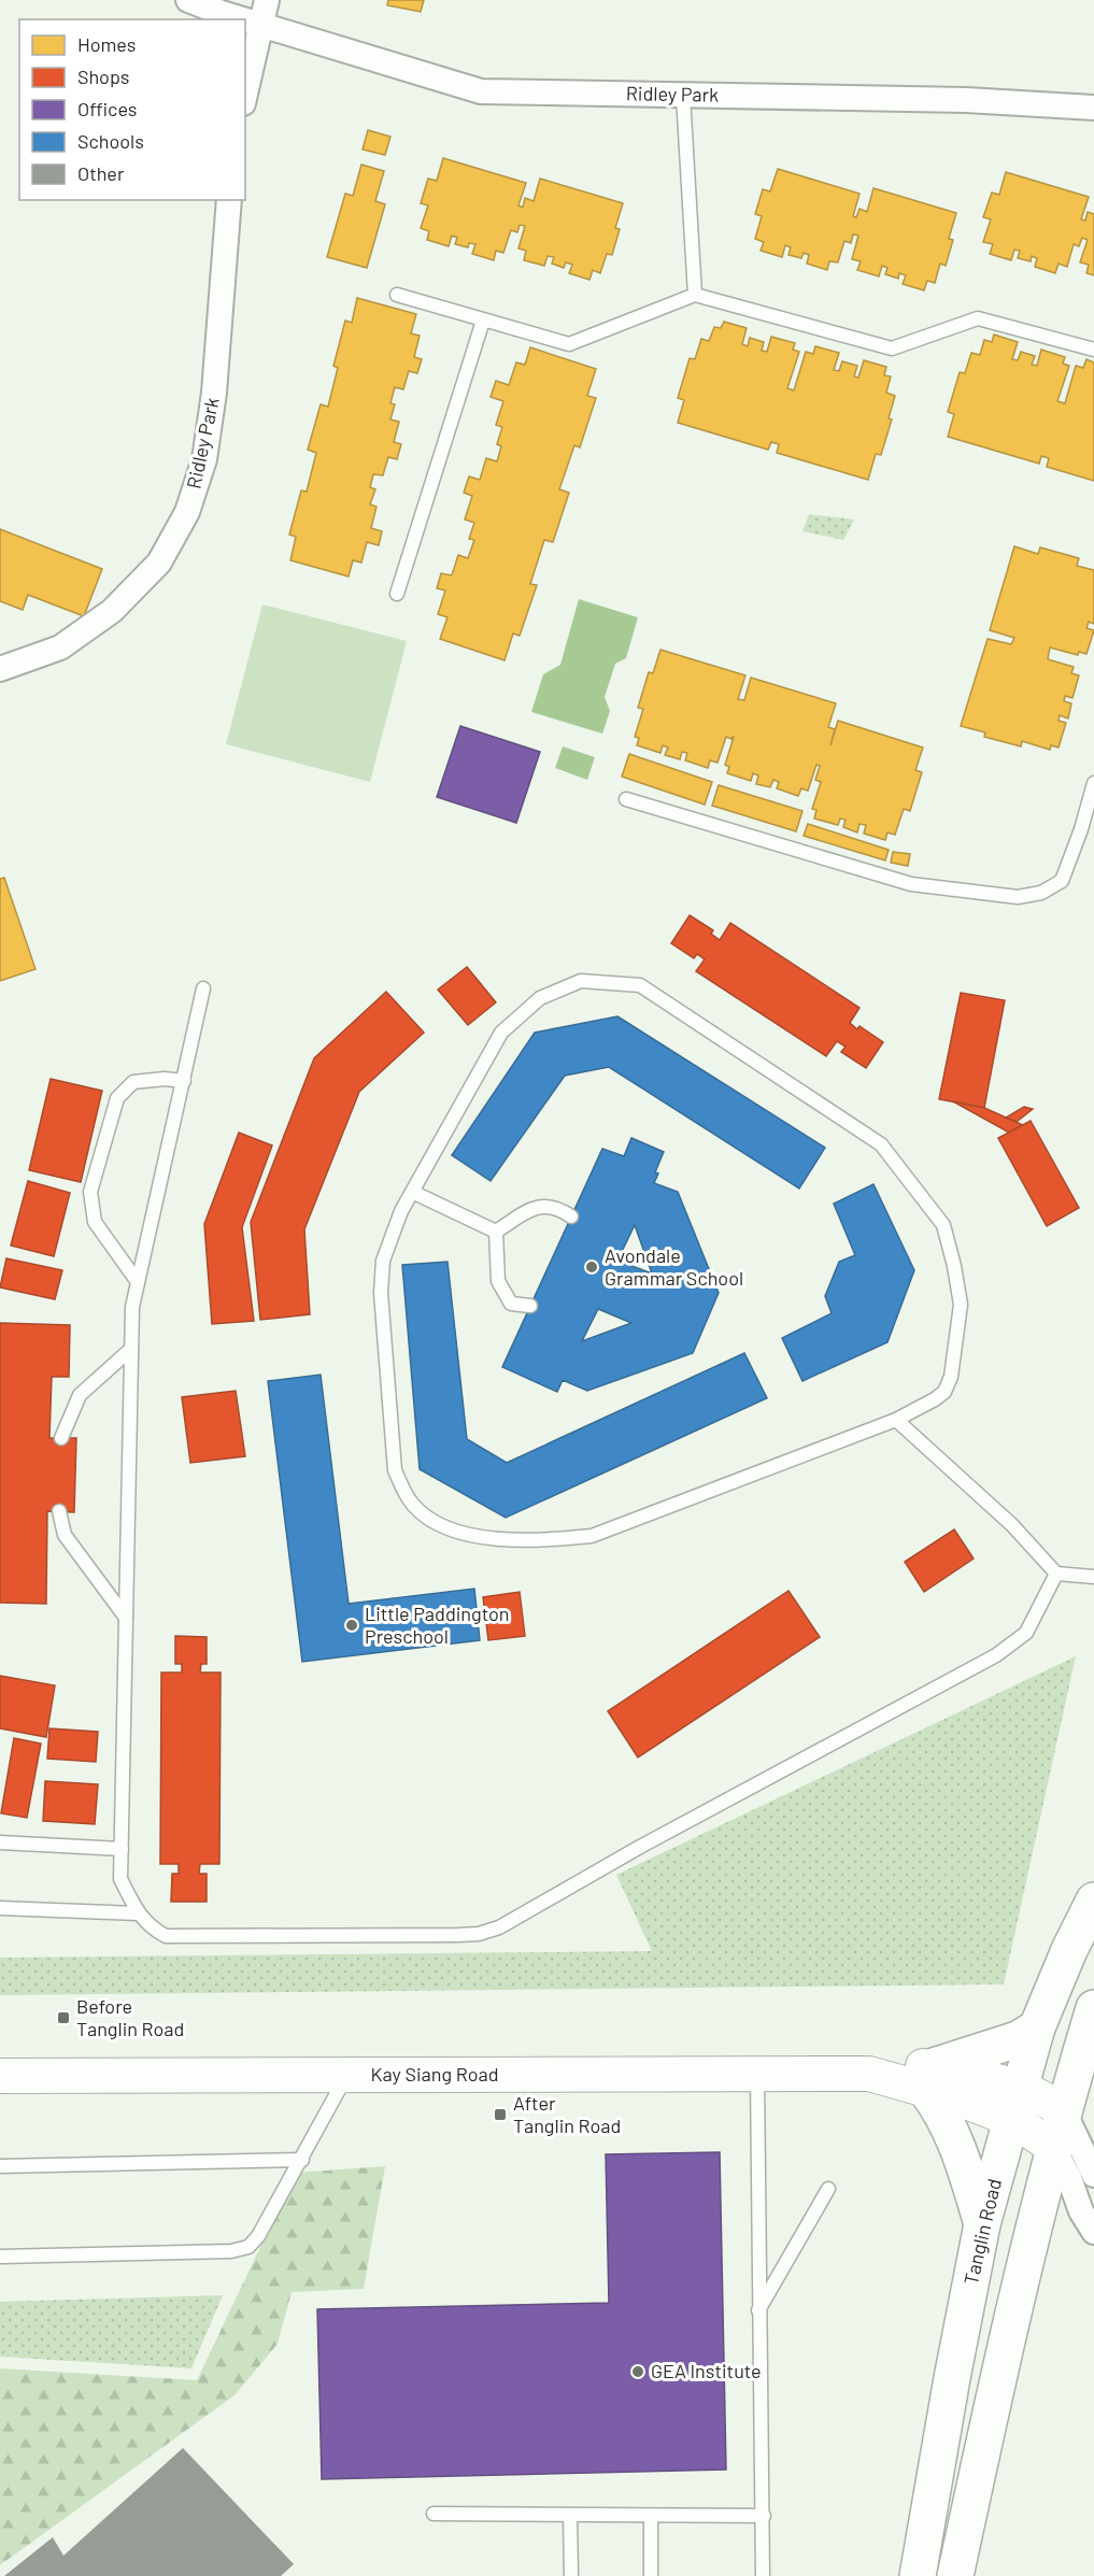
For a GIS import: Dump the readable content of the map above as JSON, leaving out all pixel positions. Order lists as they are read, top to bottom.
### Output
{
  "streets": {
    "main road": ["Tanglin Road"],
    "street": ["Ridley Park", "Kay Siang Road"]
  },
  "crossings": [
    ["Kay Siang Road", "Tanglin Road"]
  ],
  "places": {
    "other": ["Avondale Grammar School", "Little Paddington Preschool", "GEA Institute"],
    "transit": ["Before Tanglin Road", "After Tanglin Road"]
  },
  "legend": [
    "Homes",
    "Shops",
    "Offices",
    "Schools",
    "Other"
  ]
}
